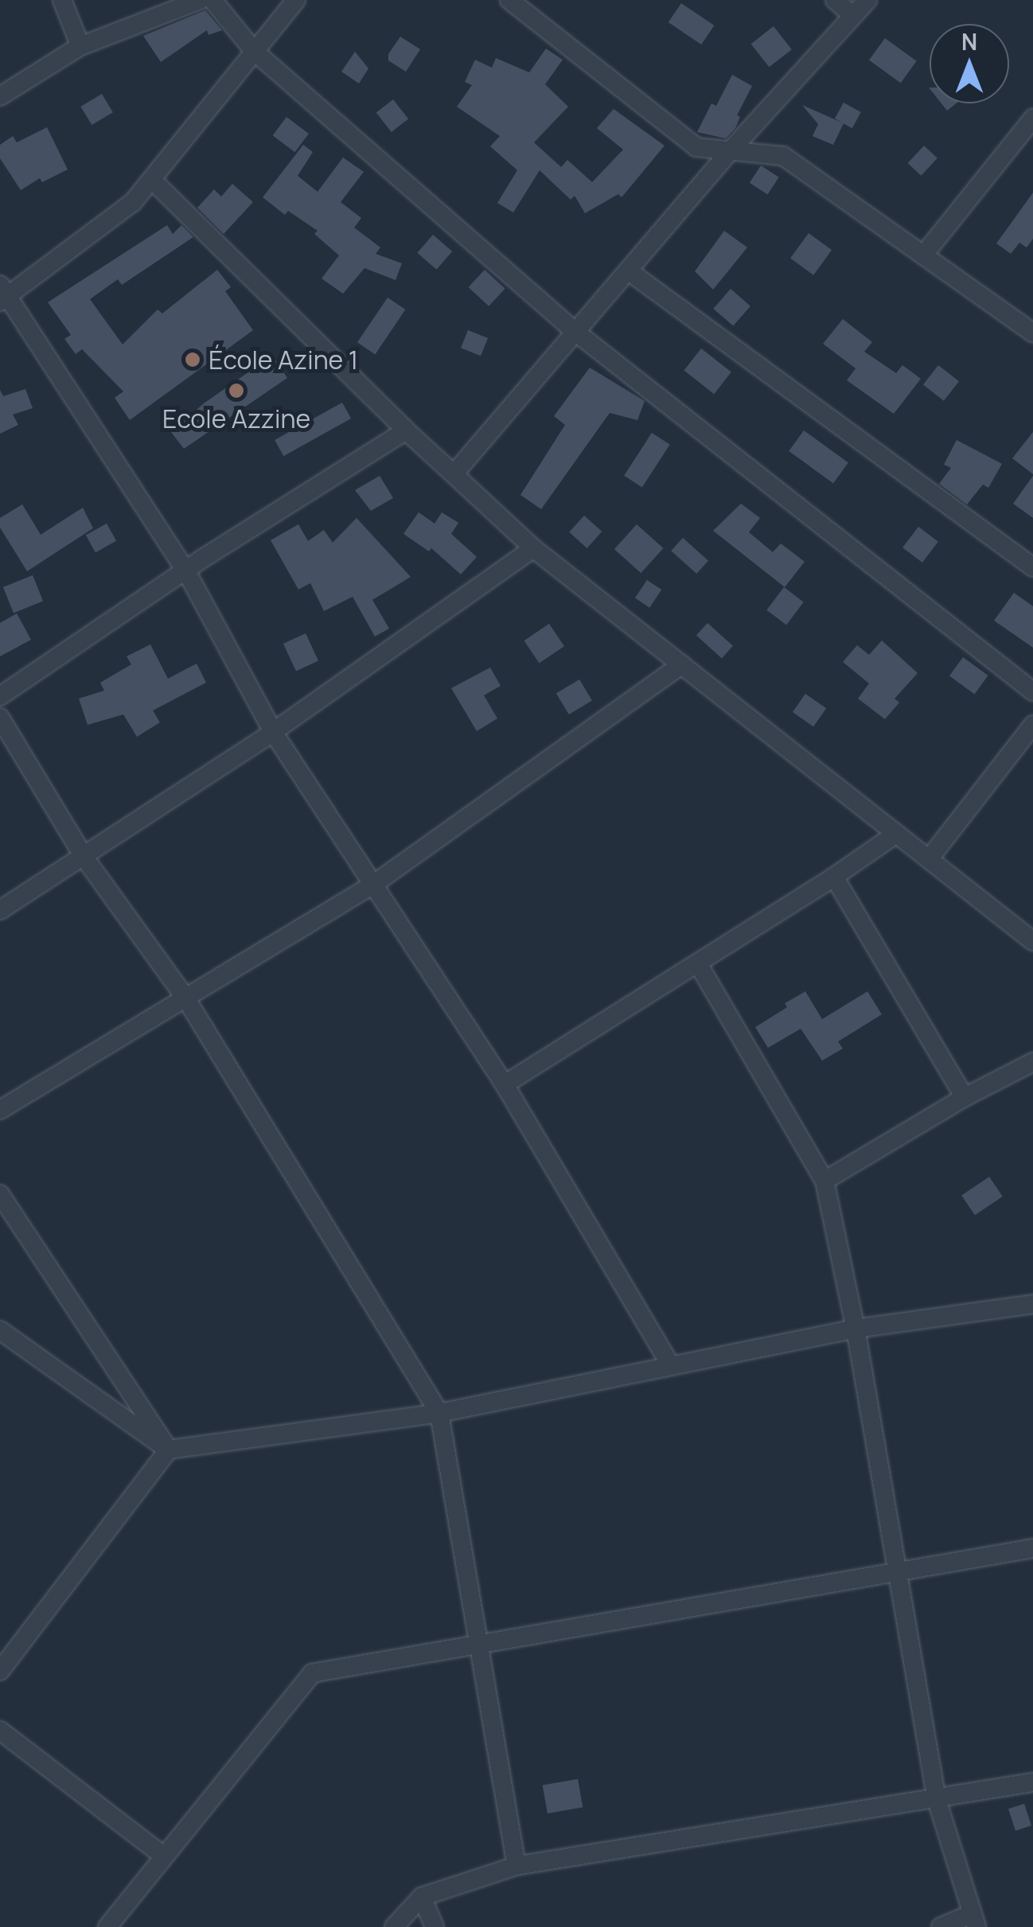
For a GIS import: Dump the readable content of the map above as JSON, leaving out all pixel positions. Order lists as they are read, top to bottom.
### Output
{
  "places": ["École Azine 1", "Ecole Azzine"],
  "north": "top"
}
